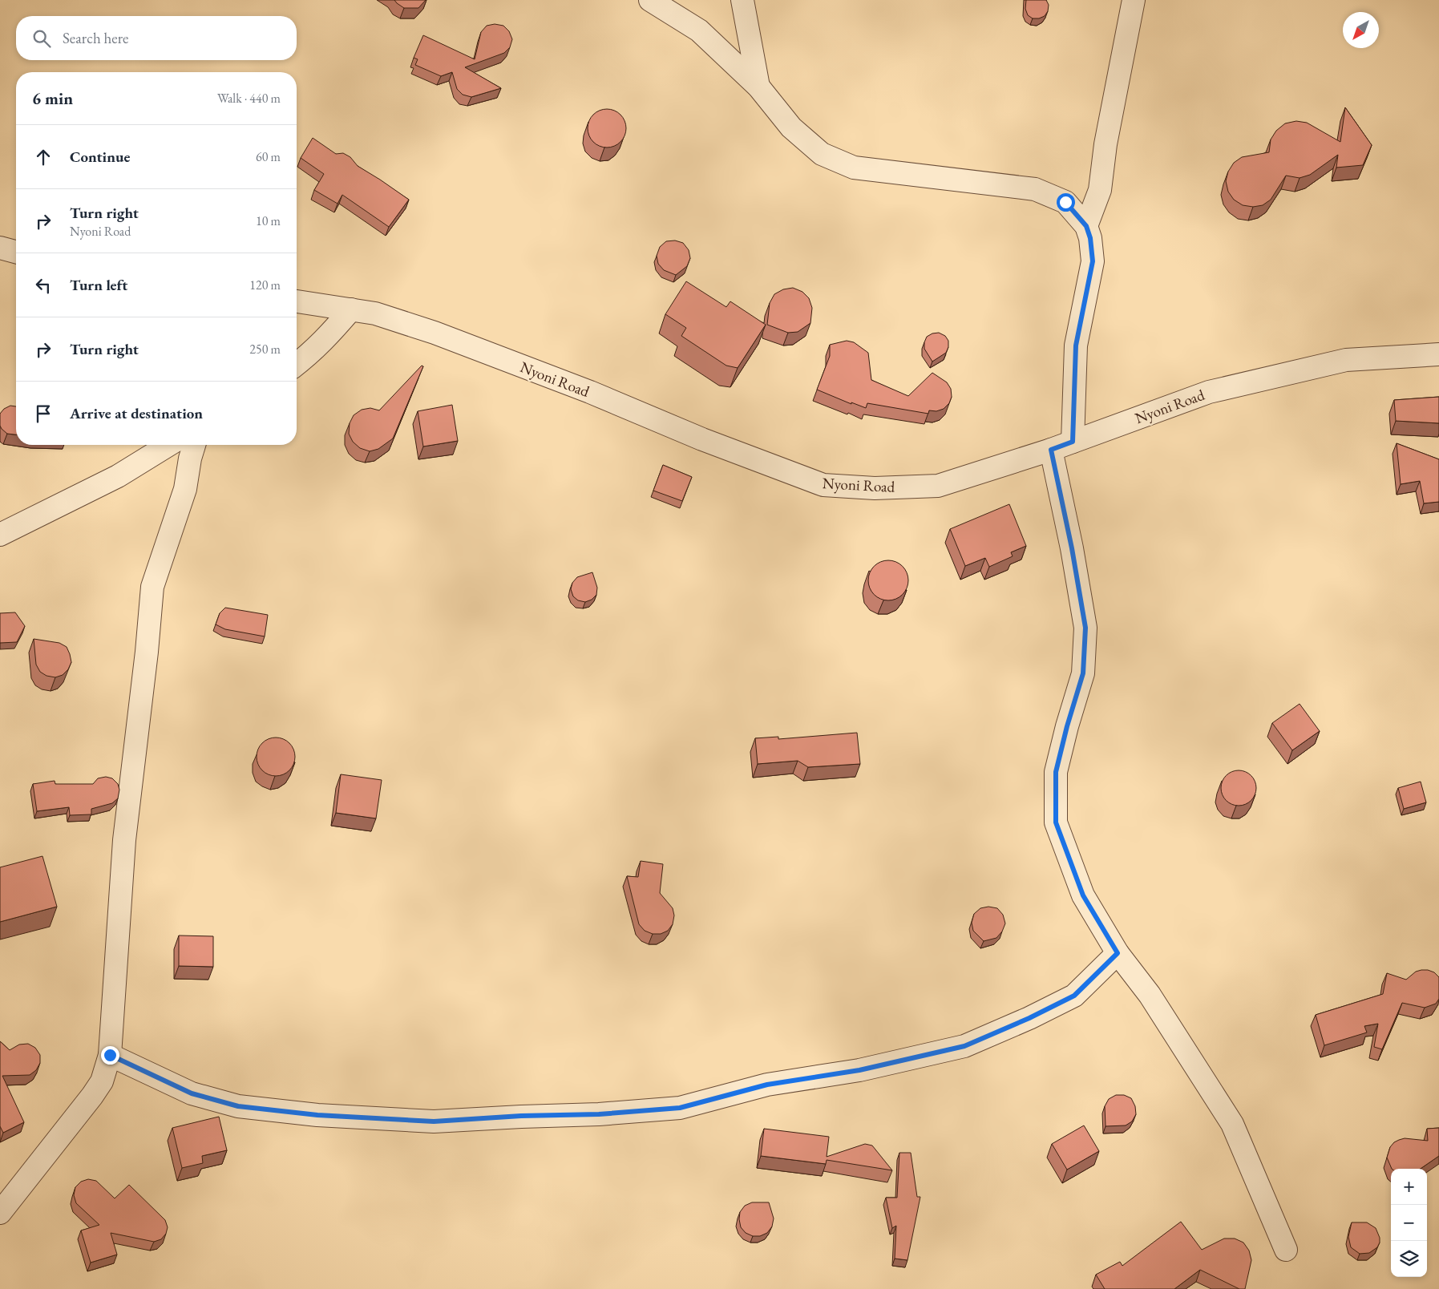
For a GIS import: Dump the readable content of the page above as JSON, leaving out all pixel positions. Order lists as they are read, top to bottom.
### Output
{
  "streets": {
    "street": ["Nyoni Road"]
  },
  "north": "bottom left",
  "page": {
    "search": "Search here",
    "heading": ["6 min", "Walk · 440 m"],
    "list": [
      ["Continue", "60 m"],
      ["Turn right", "Nyoni Road", "10 m"],
      ["Turn left", "120 m"],
      ["Turn right", "250 m"],
      "Arrive at destination"
    ],
    "map_buttons": ["+", "−"]
  }
}
